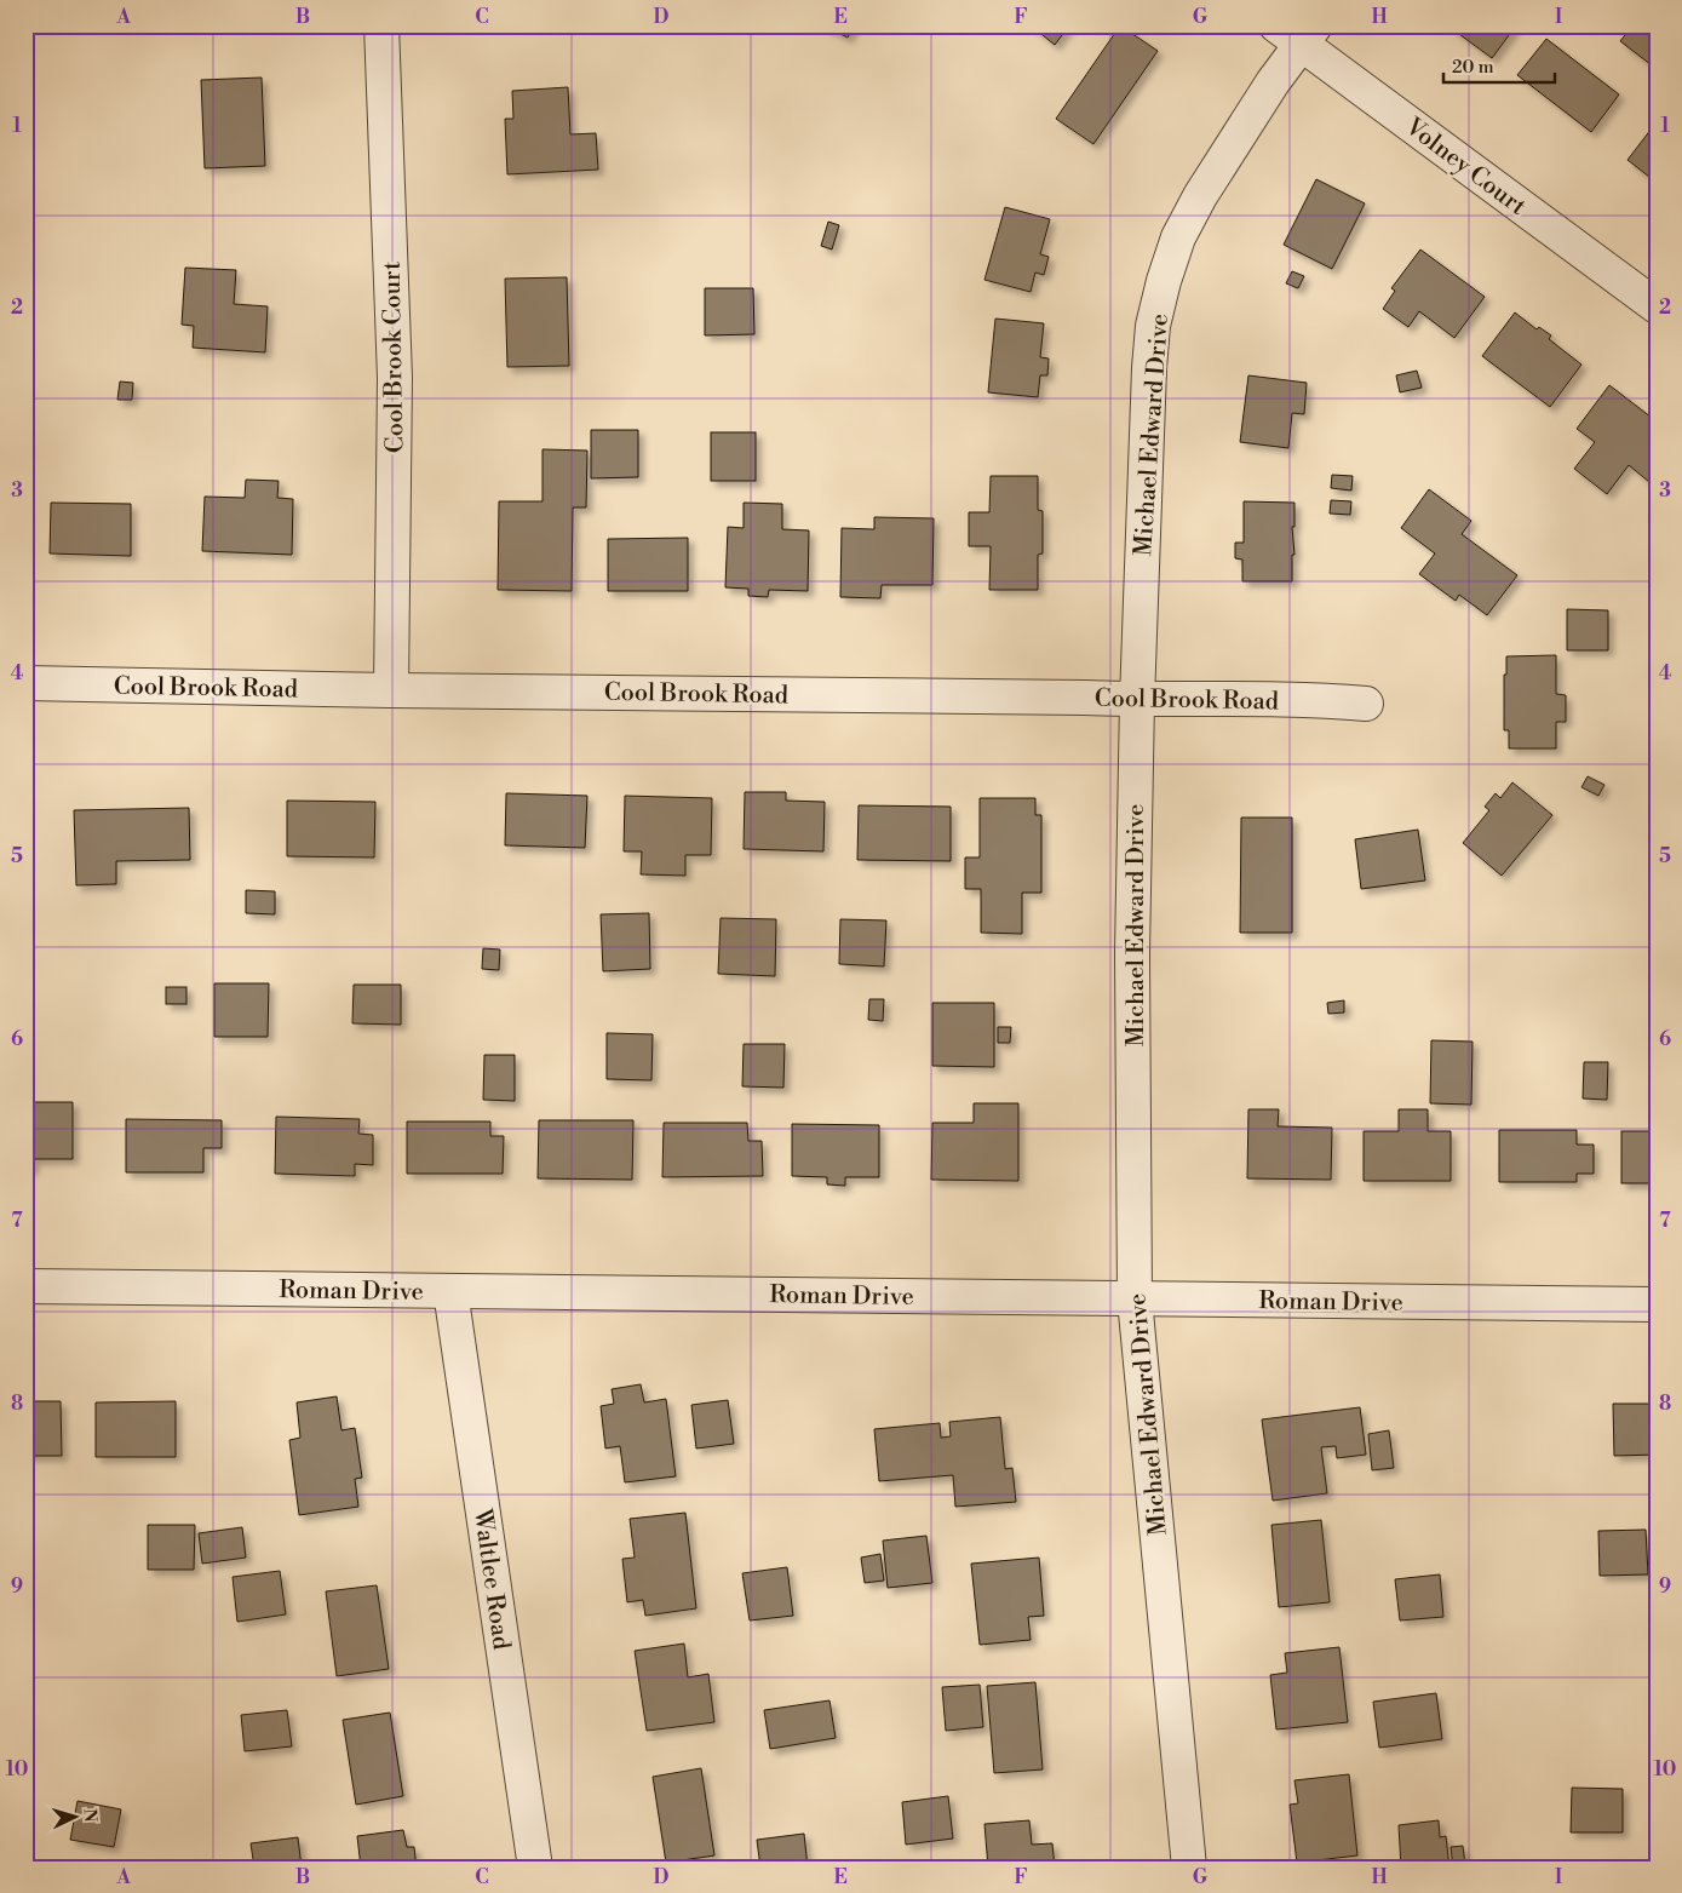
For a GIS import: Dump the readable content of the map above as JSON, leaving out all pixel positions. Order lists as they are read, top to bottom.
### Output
{
  "streets": {
    "street": [
      "Volney Court",
      "Cool Brook Court",
      "Michael Edward Drive",
      "Cool Brook Road",
      "Roman Drive",
      "Waltlee Road"
    ]
  },
  "crossings": [
    ["Volney Court", "Michael Edward Drive"],
    ["Cool Brook Court", "Cool Brook Road"],
    ["Michael Edward Drive", "Cool Brook Road"],
    ["Michael Edward Drive", "Roman Drive"],
    ["Roman Drive", "Waltlee Road"]
  ],
  "scale_bar": "20 m",
  "north": "right",
  "grid": {
    "columns": [
      "A",
      "B",
      "C",
      "D",
      "E",
      "F",
      "G",
      "H",
      "I"
    ],
    "rows": [
      "1",
      "2",
      "3",
      "4",
      "5",
      "6",
      "7",
      "8",
      "9",
      "10"
    ]
  }
}
